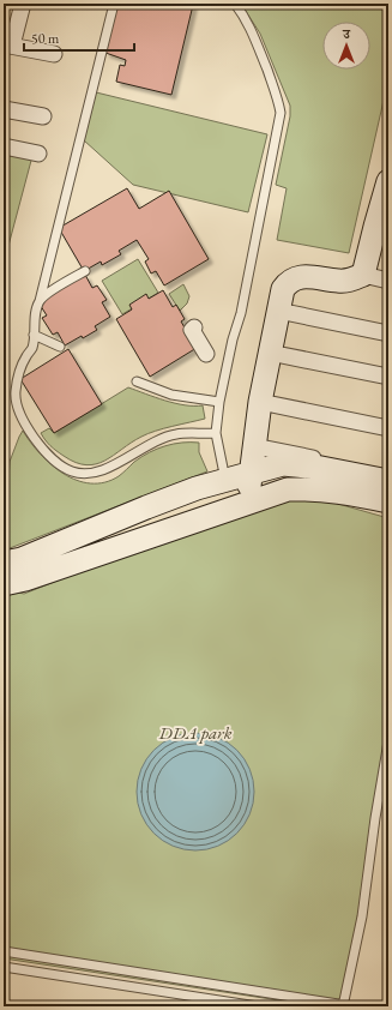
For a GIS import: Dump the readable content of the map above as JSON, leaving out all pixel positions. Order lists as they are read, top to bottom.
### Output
{
  "parks": ["DDA park"],
  "scale_bar": "50 m",
  "north": "top"
}
